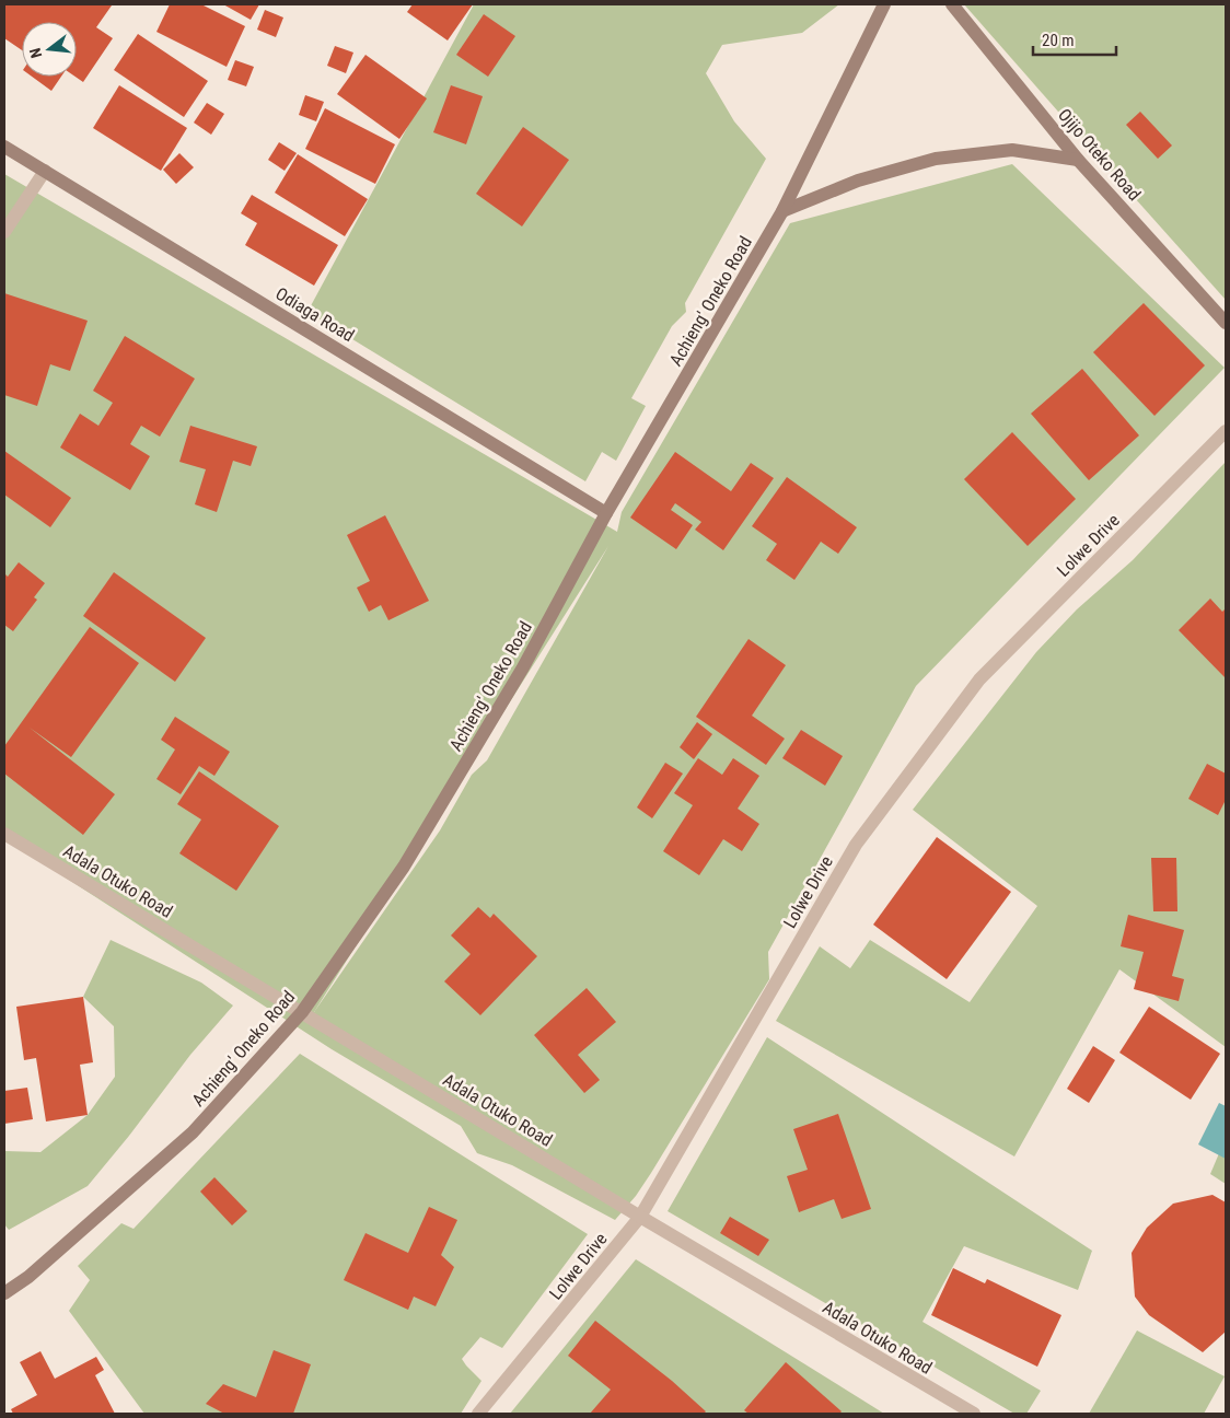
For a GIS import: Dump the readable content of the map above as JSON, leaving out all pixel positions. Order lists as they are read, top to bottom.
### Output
{
  "streets": {
    "main road": ["Ojijo Oteko Road", "Achieng' Oneko Road", "Odiaga Road"],
    "street": ["Lolwe Drive", "Adala Otuko Road"]
  },
  "crossings": [
    ["Achieng' Oneko Road", "Odiaga Road"],
    ["Achieng' Oneko Road", "Adala Otuko Road"],
    ["Lolwe Drive", "Adala Otuko Road"]
  ],
  "scale_bar": "20 m",
  "north": "left"
}
